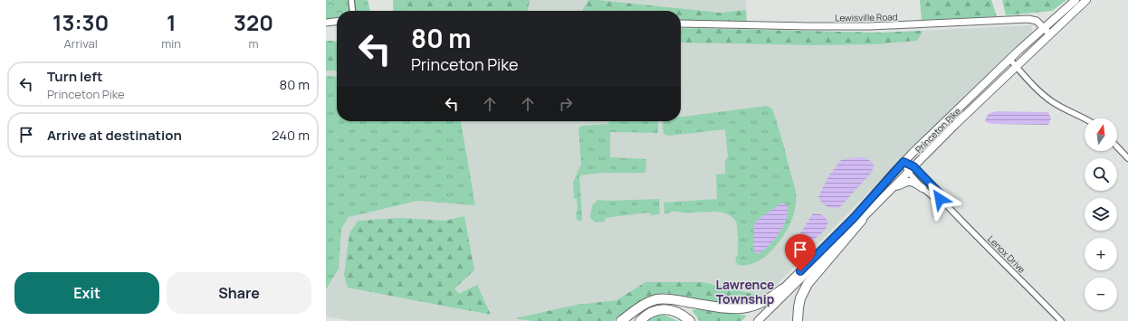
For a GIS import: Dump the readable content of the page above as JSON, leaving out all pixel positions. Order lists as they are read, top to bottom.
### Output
{
  "streets": {
    "main road": ["Princeton Pike"],
    "street": ["Lewisville Road", "Lenox Drive"]
  },
  "crossings": [
    ["Lewisville Road", "Princeton Pike"],
    ["Princeton Pike", "Lenox Drive"]
  ],
  "districts": ["Lawrence Township"],
  "north": "top",
  "page": {
    "eta": [
      "13:30",
      "Arrival",
      "1",
      "min",
      "320",
      "m"
    ],
    "turn": ["80 m", "Princeton Pike"],
    "list": [
      {
        "name": "Turn left",
        "note": "Princeton Pike",
        "value": "80 m"
      },
      {
        "name": "Arrive at destination",
        "value": "240 m"
      }
    ],
    "map_buttons": ["+", "−"],
    "buttons": ["Exit", "Share"]
  }
}
